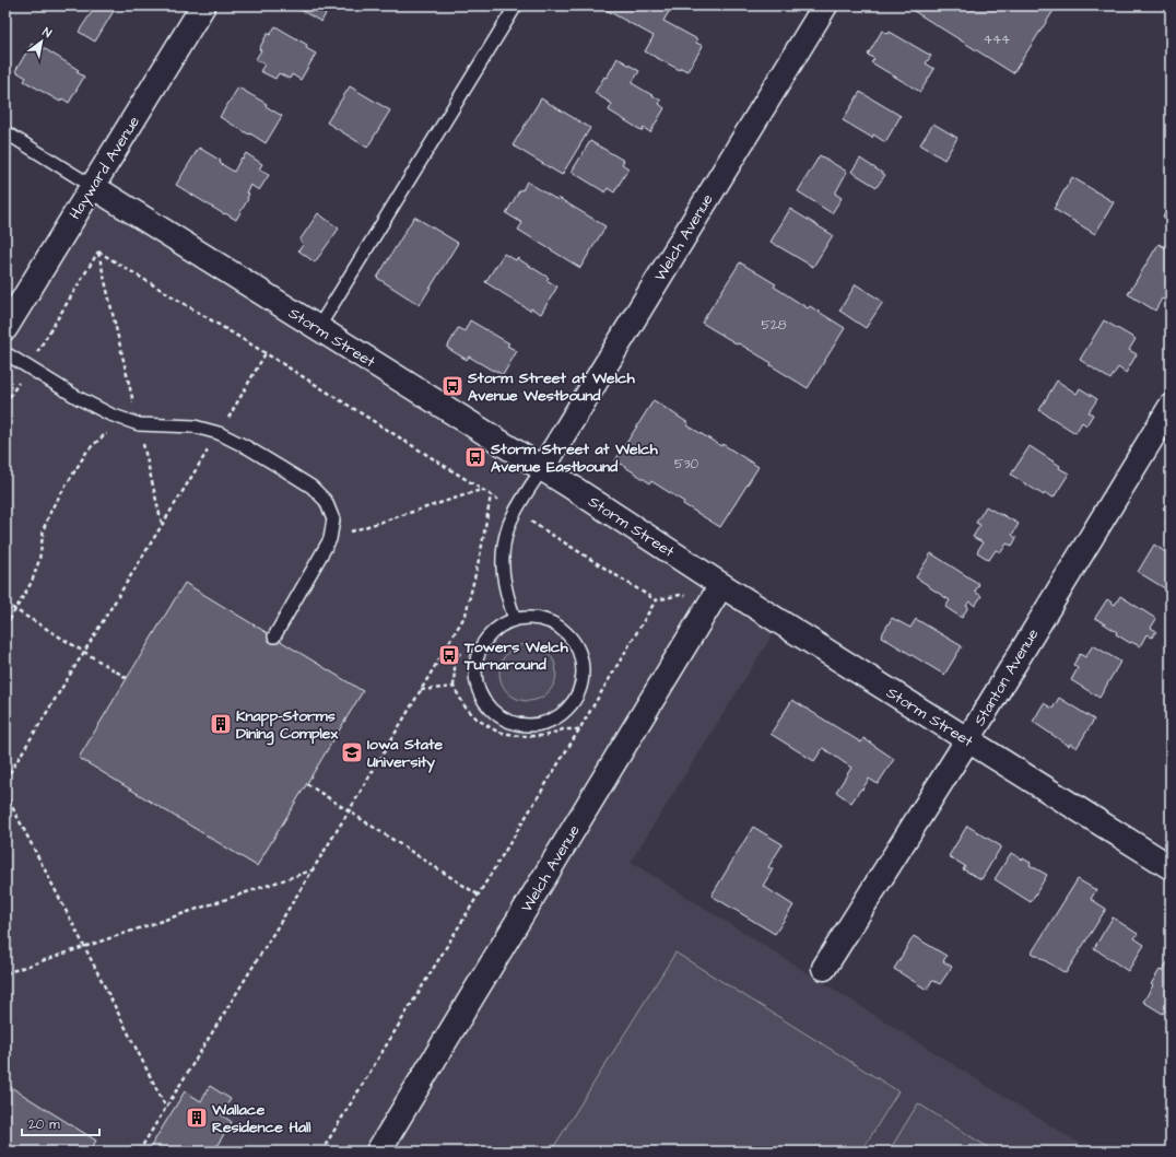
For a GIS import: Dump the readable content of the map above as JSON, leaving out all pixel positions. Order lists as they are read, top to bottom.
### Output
{
  "streets": {
    "street": [
      "Hayward Avenue",
      "Welch Avenue",
      "Storm Street",
      "Stanton Avenue"
    ]
  },
  "crossings": [
    ["Hayward Avenue", "Storm Street"],
    ["Welch Avenue", "Storm Street"],
    ["Storm Street", "Stanton Avenue"]
  ],
  "places": {
    "bus stop": ["Storm Street at Welch Avenue Westbound", "Storm Street at Welch Avenue Eastbound", "Towers Welch Turnaround"],
    "building": ["Knapp-Storms Dining Complex", "Wallace Residence Hall"],
    "school or university": ["Iowa State University"]
  },
  "house_numbers": ["444", "528", "530"],
  "scale_bar": "20 m",
  "north": "top right"
}
